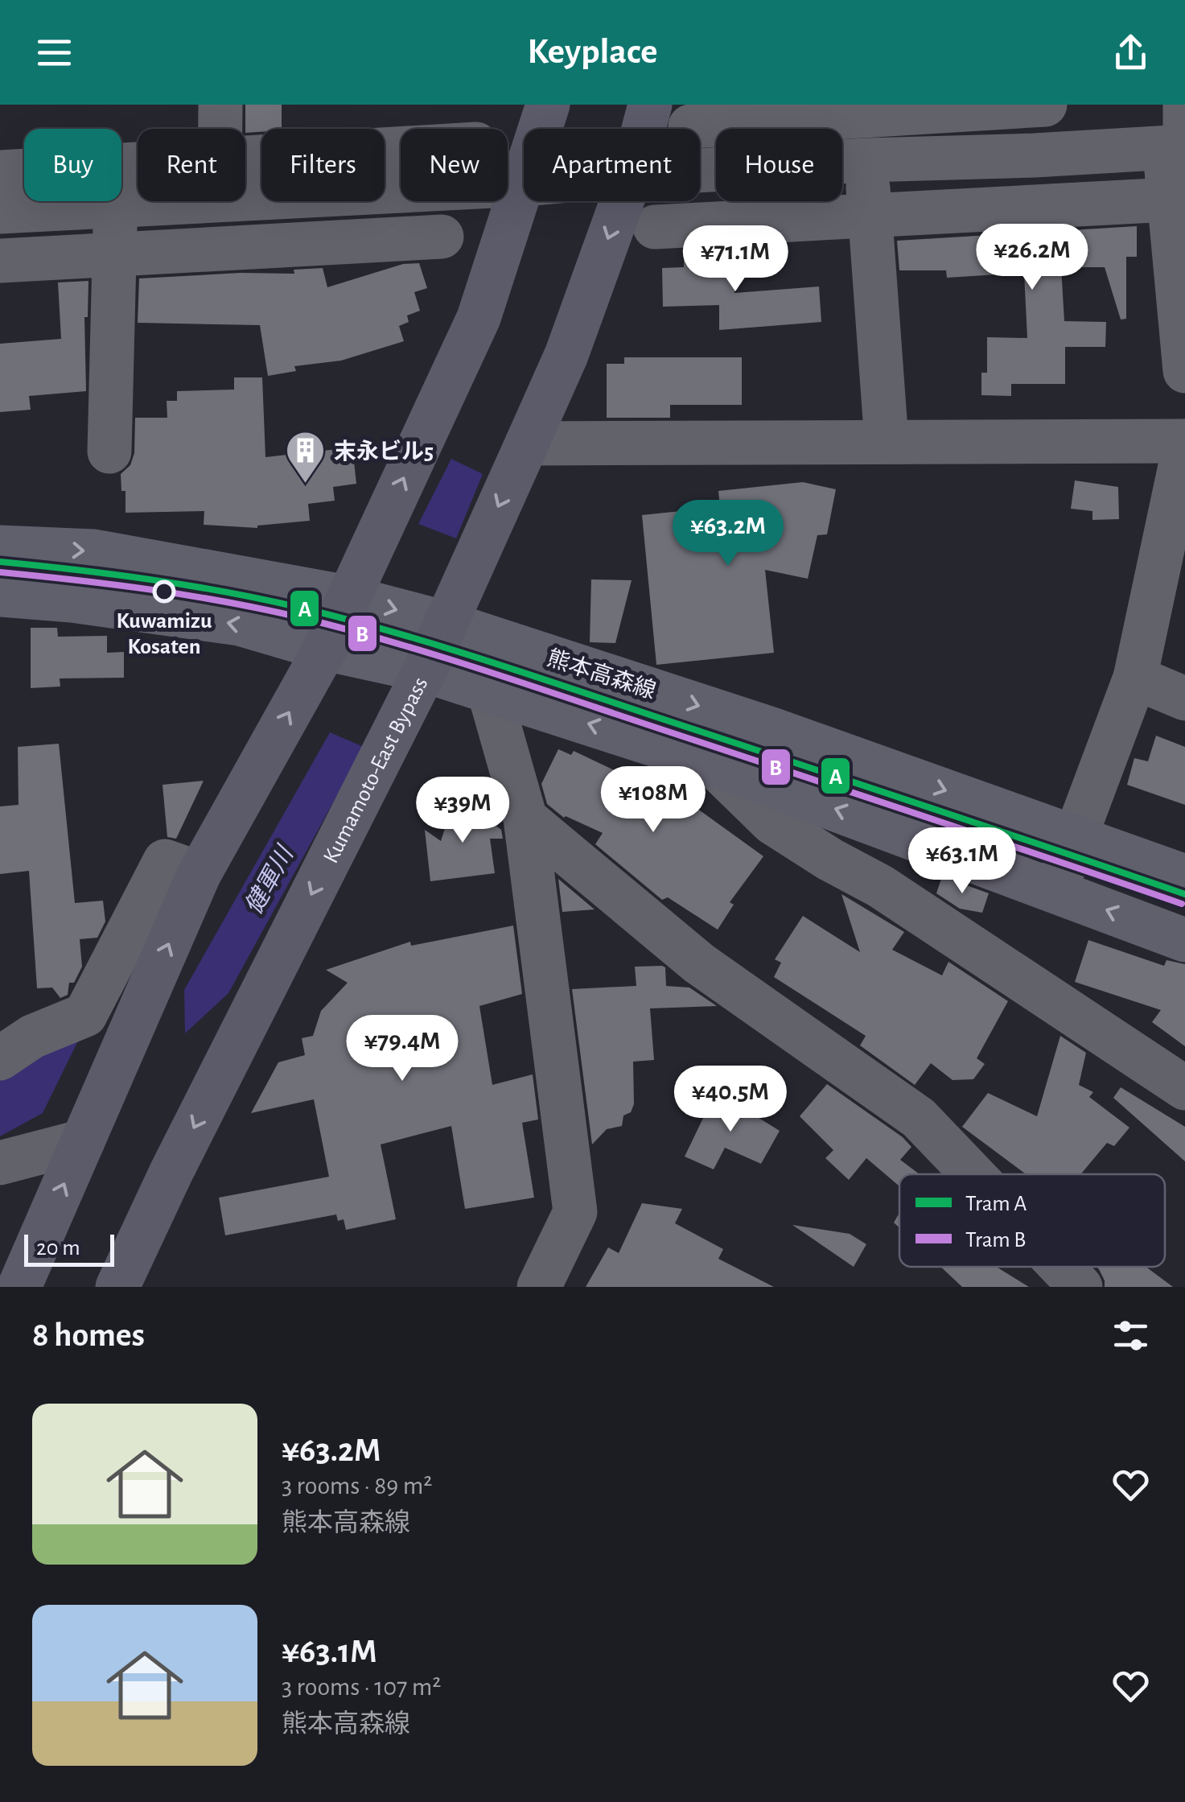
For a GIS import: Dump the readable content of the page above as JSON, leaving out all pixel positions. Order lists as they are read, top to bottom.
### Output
{
  "streets": {
    "highway": ["Kumamoto-East Bypass"],
    "main road": ["熊本高森線"]
  },
  "crossings": [
    ["熊本高森線", "Kumamoto-East Bypass"]
  ],
  "water": ["健軍川"],
  "places": {
    "building": ["末永ビル5"],
    "other": ["Kuwamizu Kosaten"]
  },
  "lines": ["tram line A", "tram line B"],
  "legend": ["Tram A", "Tram B"],
  "scale_bar": "20 m",
  "page": {
    "header": "Keyplace",
    "chip": [
      "Buy",
      "Rent",
      "Filters",
      "New",
      "Apartment",
      "House"
    ],
    "price": [
      "¥26.2M",
      "¥71.1M",
      "¥63.2M",
      "¥108M",
      "¥39M",
      "¥63.1M",
      "¥79.4M",
      "¥40.5M"
    ],
    "scale": "20 m",
    "heading": "8 homes",
    "list": [
      {
        "name": "¥63.2M",
        "note": "3 rooms · 89 m² · 熊本高森線"
      },
      {
        "name": "¥63.1M",
        "note": "3 rooms · 107 m² · 熊本高森線"
      }
    ]
  }
}
